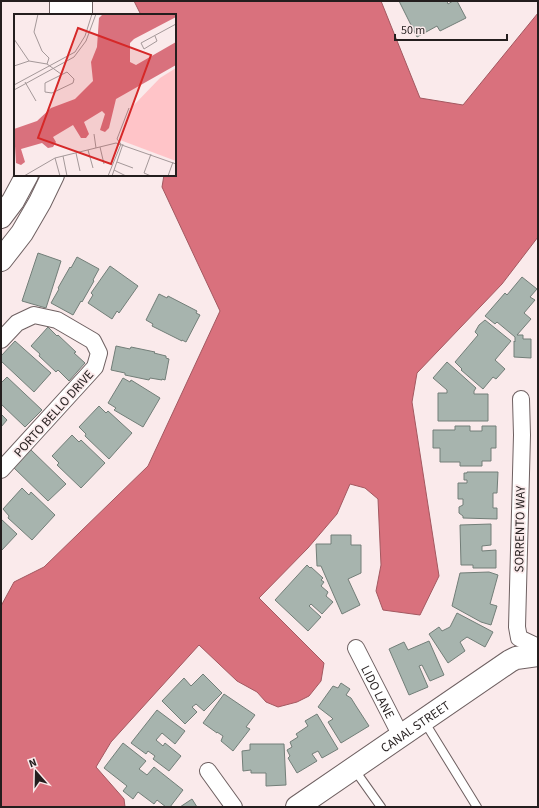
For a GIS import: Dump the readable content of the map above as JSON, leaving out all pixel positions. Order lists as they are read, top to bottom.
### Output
{
  "streets": {
    "street": [
      "PORTO BELLO DRIVE",
      "SORRENTO WAY",
      "LIDO LANE",
      "CANAL STREET"
    ]
  },
  "crossings": [
    ["LIDO LANE", "CANAL STREET"]
  ],
  "scale_bar": "50 m",
  "north": "top"
}
